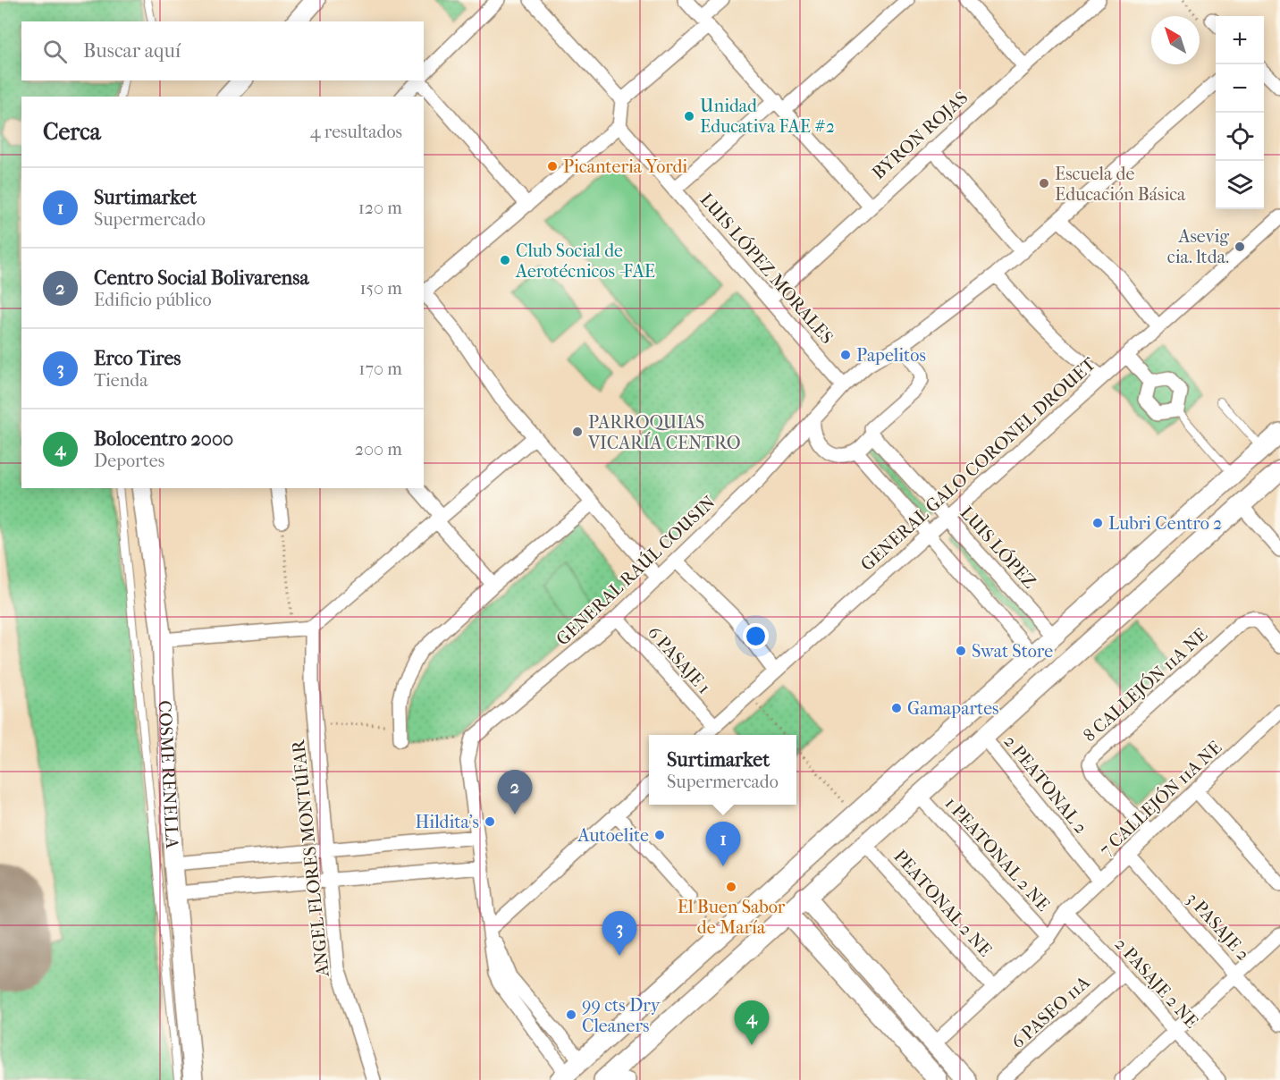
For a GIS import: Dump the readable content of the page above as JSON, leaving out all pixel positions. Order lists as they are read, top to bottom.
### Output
{
  "streets": {
    "main road": ["COSME RENELLA"],
    "street": [
      "BYRON ROJAS",
      "LUIS LÓPEZ MORALES",
      "GENERAL GALO CORONEL DROUET",
      "LUIS LÓPEZ",
      "GENERAL RAÚL COUSIN",
      "6 PASAJE 1",
      "8 CALLEJÓN 11A NE",
      "2 PEATONAL 2",
      "7 CALLEJÓN 11A NE",
      "1 PEATONAL 2 NE",
      "ANGEL FLORES MONTÚFAR",
      "PEATONAL 2 NE",
      "3 PASAJE 2",
      "2 PASAJE 2 NE",
      "6 PASEO 11A"
    ]
  },
  "crossings": [
    ["BYRON ROJAS", "LUIS LÓPEZ MORALES"],
    ["LUIS LÓPEZ MORALES", "GENERAL RAÚL COUSIN"],
    ["GENERAL GALO CORONEL DROUET", "LUIS LÓPEZ"],
    ["GENERAL GALO CORONEL DROUET", "6 PASAJE 1"],
    ["GENERAL RAÚL COUSIN", "6 PASAJE 1"],
    ["8 CALLEJÓN 11A NE", "7 CALLEJÓN 11A NE"],
    ["2 PEATONAL 2", "7 CALLEJÓN 11A NE"],
    ["7 CALLEJÓN 11A NE", "1 PEATONAL 2 NE"],
    ["7 CALLEJÓN 11A NE", "PEATONAL 2 NE"],
    ["7 CALLEJÓN 11A NE", "3 PASAJE 2"],
    ["7 CALLEJÓN 11A NE", "2 PASAJE 2 NE"],
    ["2 PASAJE 2 NE", "6 PASEO 11A"]
  ],
  "places": [
    "Unidad Educativa FAE #2",
    "Picanteria Yordi",
    "Escuela de Educación Básica",
    "Asevig cia. ltda.",
    "Club Social de Aerotécnicos -FAE",
    "Papelitos",
    "PARROQUIAS VICARÍA CENTRO",
    "Lubri Centro 2",
    "Swat Store",
    "Gamapartes",
    "Hildita's",
    "Autoelite",
    "El Buen Sabor de María",
    "99 cts Dry Cleaners"
  ],
  "north": "top left",
  "page": {
    "map_buttons": ["+", "−"],
    "search": "Buscar aquí",
    "heading": ["Cerca", "4 resultados"],
    "list": [
      {
        "mark": "1",
        "name": "Surtimarket",
        "note": "Supermercado",
        "value": "120 m"
      },
      {
        "mark": "2",
        "name": "Centro Social Bolivarensa",
        "note": "Edificio público",
        "value": "150 m"
      },
      {
        "mark": "3",
        "name": "Erco Tires",
        "note": "Tienda",
        "value": "170 m"
      },
      {
        "mark": "4",
        "name": "Bolocentro 2000",
        "note": "Deportes",
        "value": "200 m"
      }
    ],
    "popup": ["Surtimarket", "Supermercado"],
    "pins": [
      "2",
      "1",
      "3",
      "4"
    ]
  }
}
